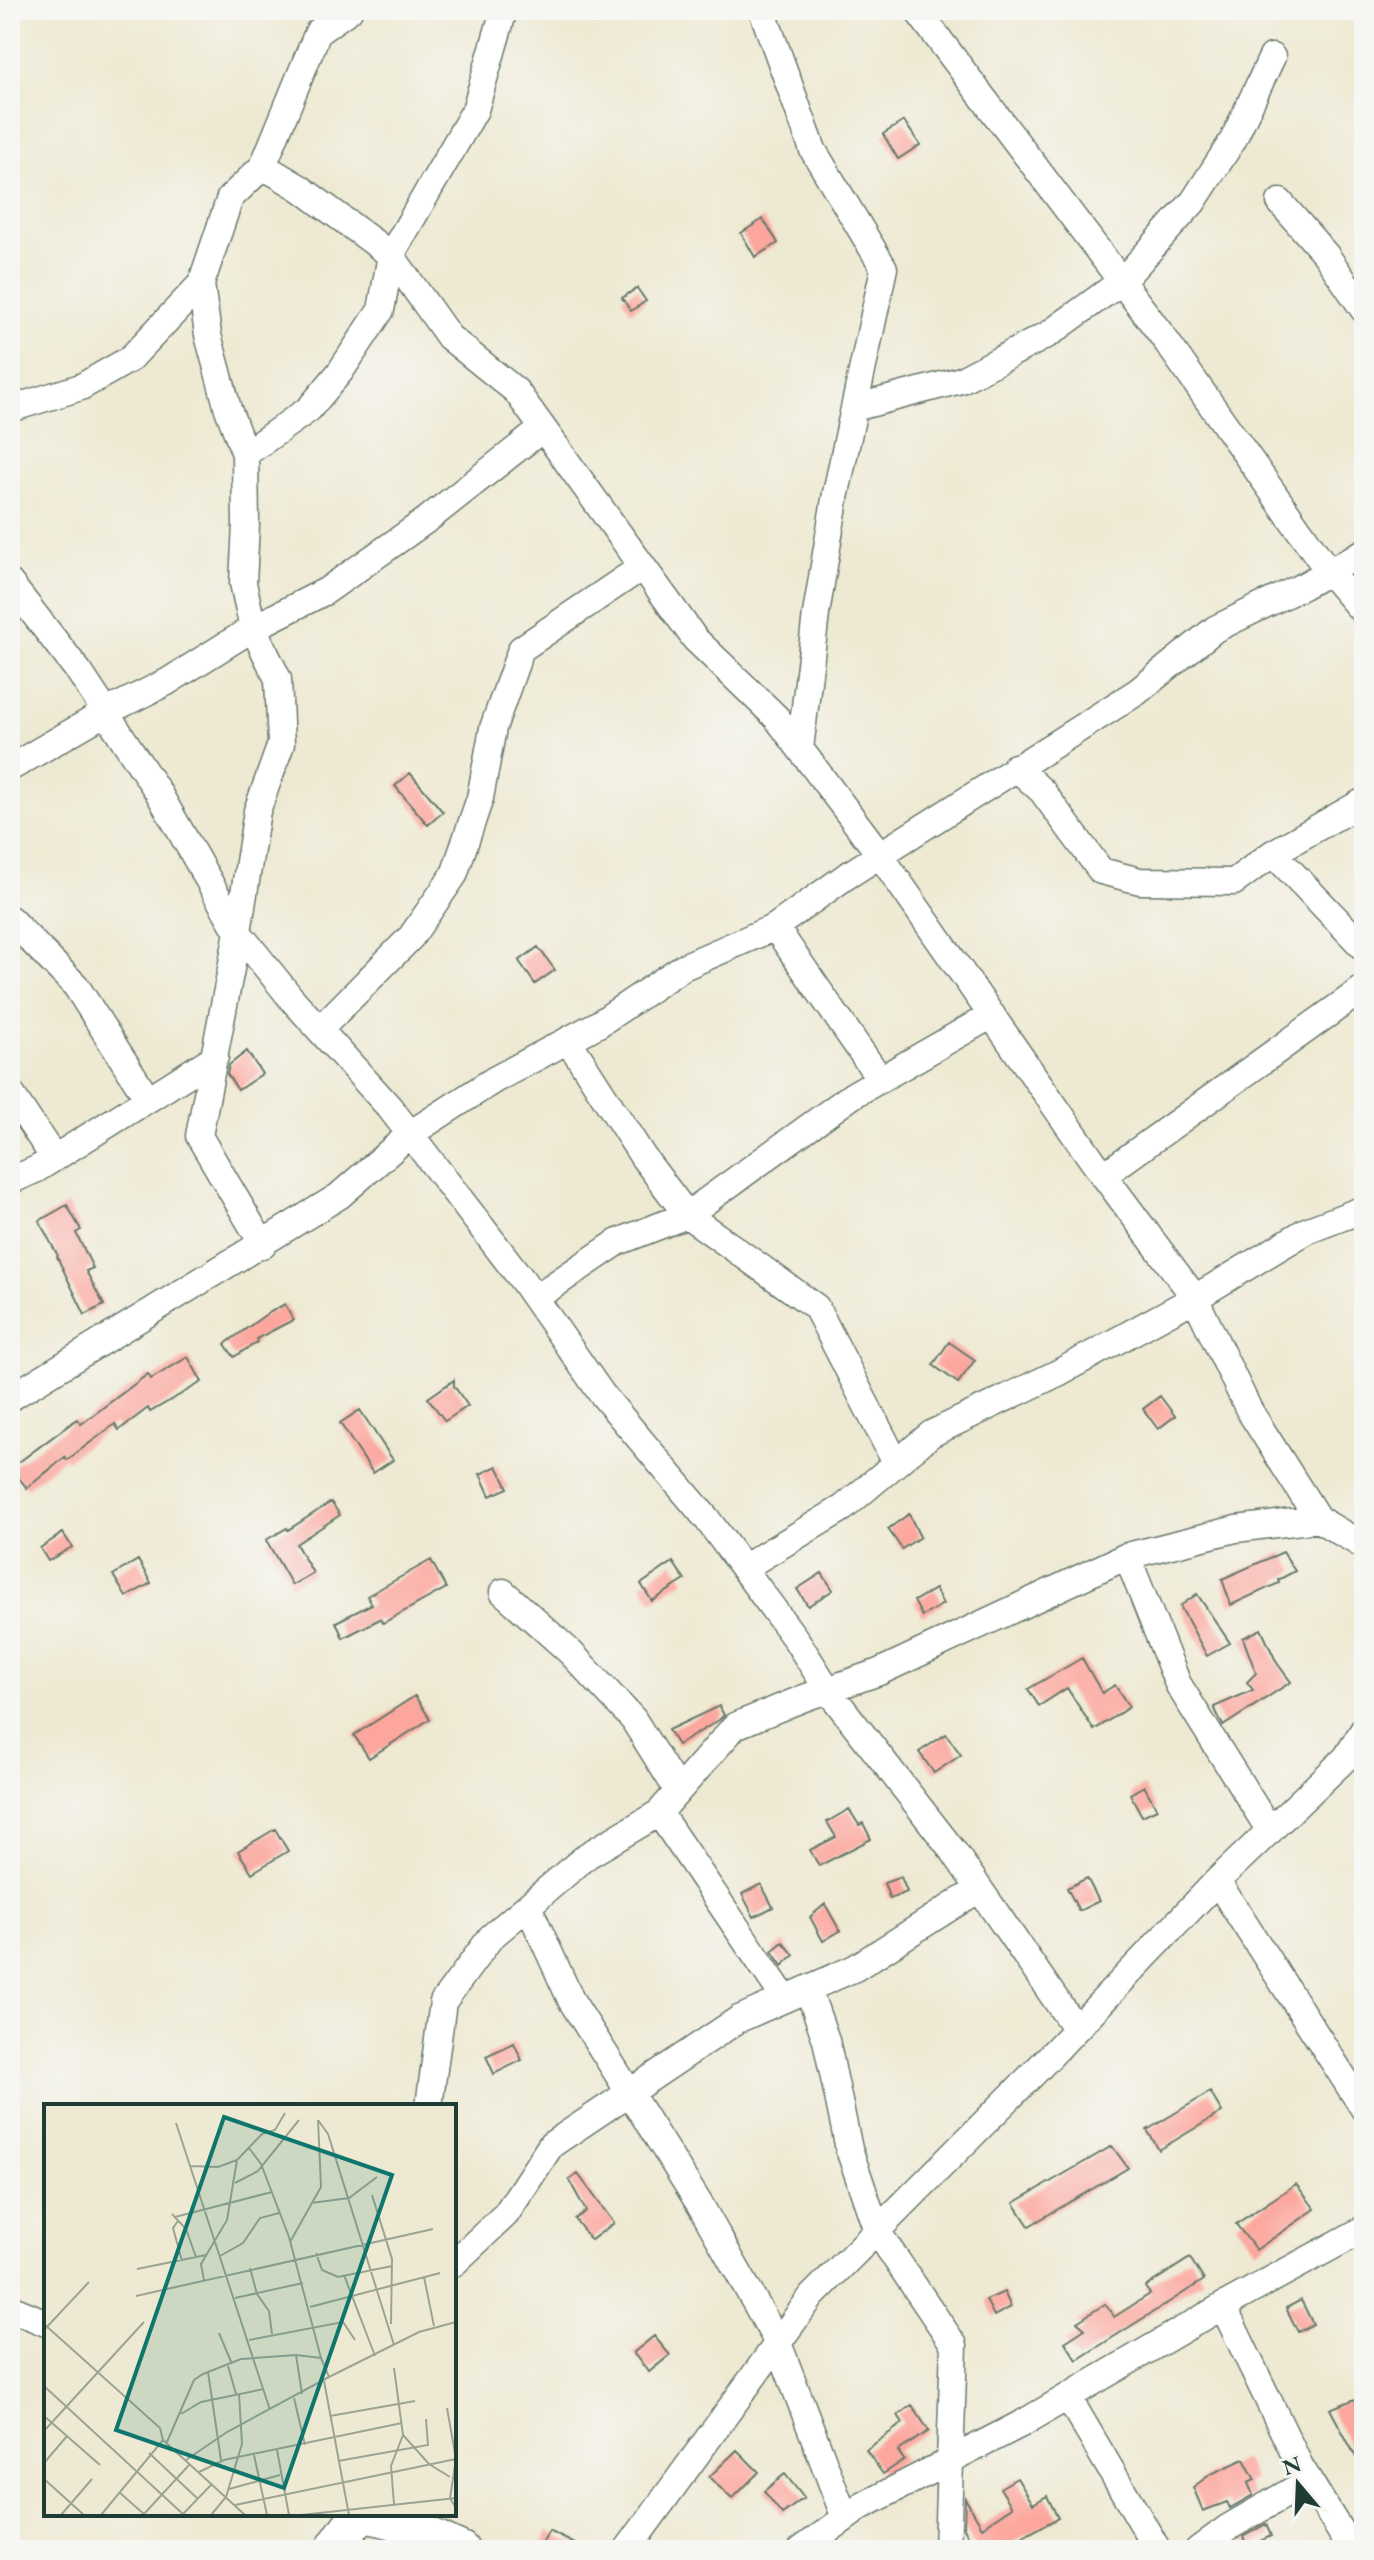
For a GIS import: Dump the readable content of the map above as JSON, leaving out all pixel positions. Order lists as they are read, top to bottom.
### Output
{
  "north": "top"
}
